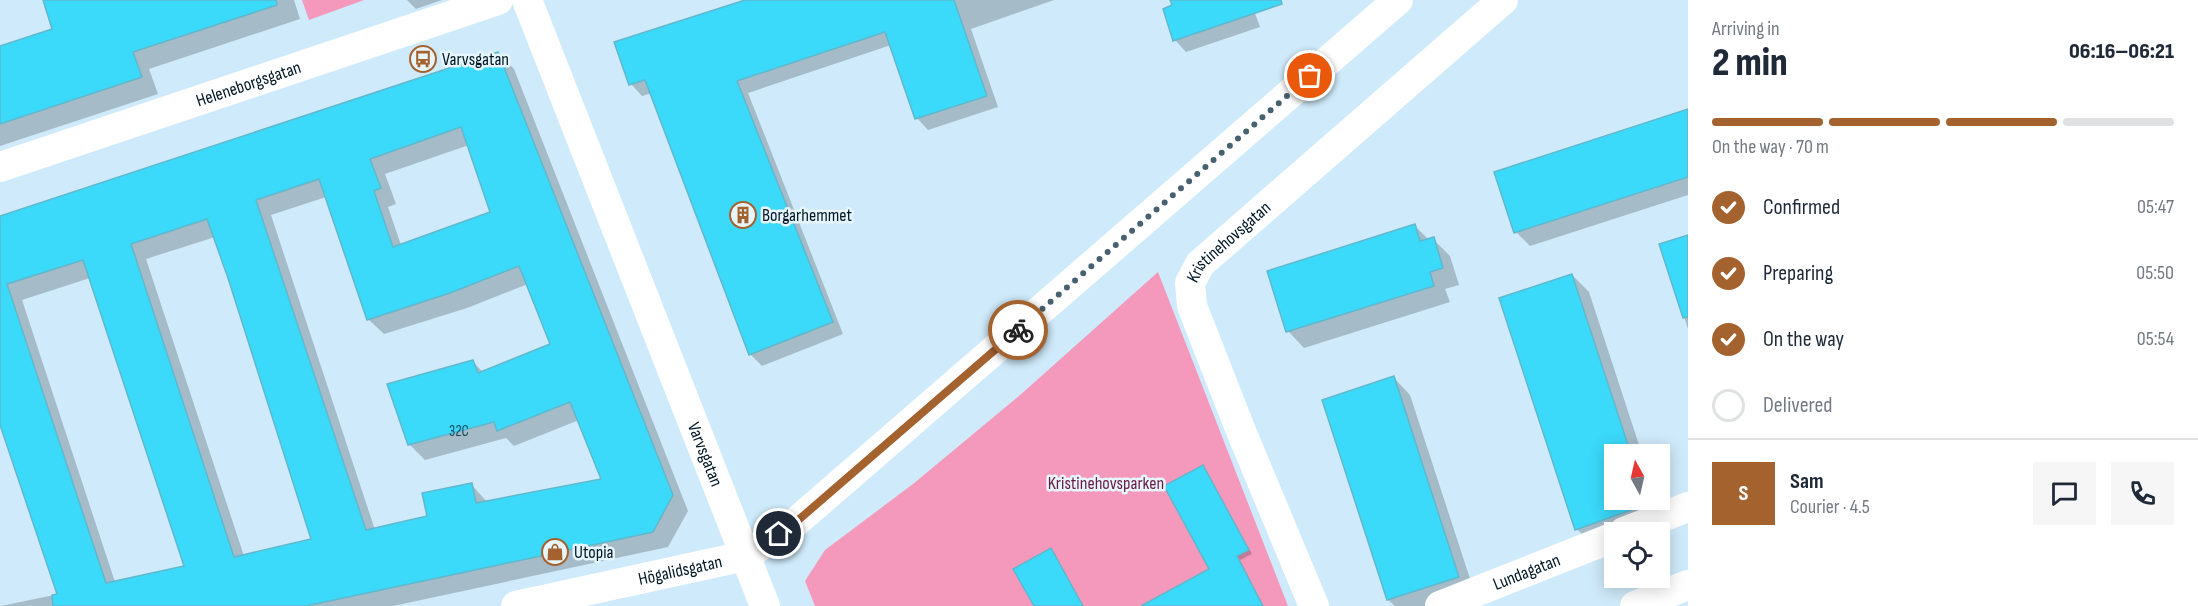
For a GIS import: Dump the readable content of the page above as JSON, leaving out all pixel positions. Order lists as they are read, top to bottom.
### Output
{
  "streets": {
    "street": [
      "Heleneborgsgatan",
      "Kristinehovsgatan",
      "Varvsgatan",
      "Högalidsgatan",
      "Lundagatan"
    ]
  },
  "crossings": [
    ["Varvsgatan", "Högalidsgatan"]
  ],
  "parks": ["Kristinehovsparken"],
  "places": {
    "bus stop": ["Varvsgatan"],
    "building": ["Borgarhemmet"],
    "shop": ["Utopia"]
  },
  "house_numbers": ["32C"],
  "north": "top",
  "page": {
    "heading": ["2 min", "Arriving in", "06:16–06:21"],
    "panel": ["Sam", "Courier · 4.5"],
    "bar": "On the way · 70 m",
    "list": [
      ["Confirmed", "05:47"],
      ["Preparing", "05:50"],
      ["On the way", "05:54"],
      "Delivered"
    ],
    "round": "S"
  }
}
